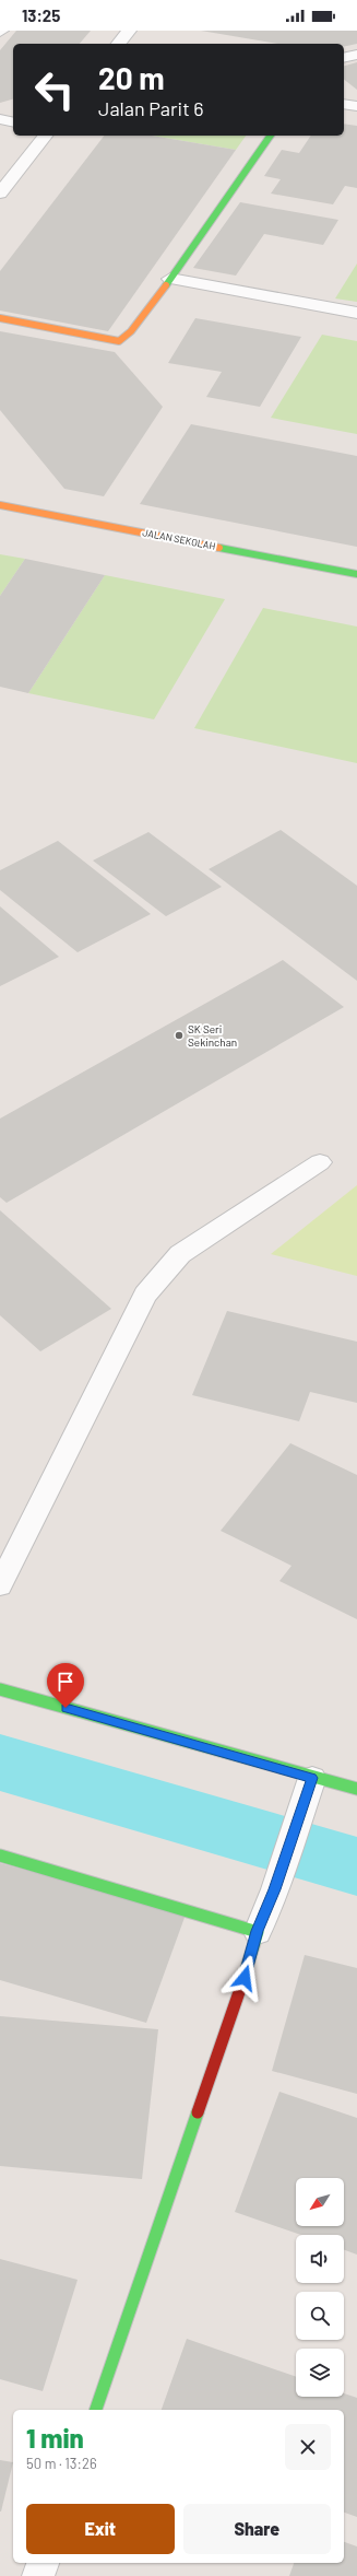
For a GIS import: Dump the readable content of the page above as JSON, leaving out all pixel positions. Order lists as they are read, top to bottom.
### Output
{
  "streets": {
    "street": ["JALAN SEKOLAH"]
  },
  "places": ["SK Seri Sekinchan"],
  "north": "bottom left",
  "page": {
    "status": "13:25",
    "turn": ["20 m", "Jalan Parit 6"],
    "heading": ["1 min", "50 m · 13:26"],
    "buttons": ["Exit", "Share"]
  }
}
